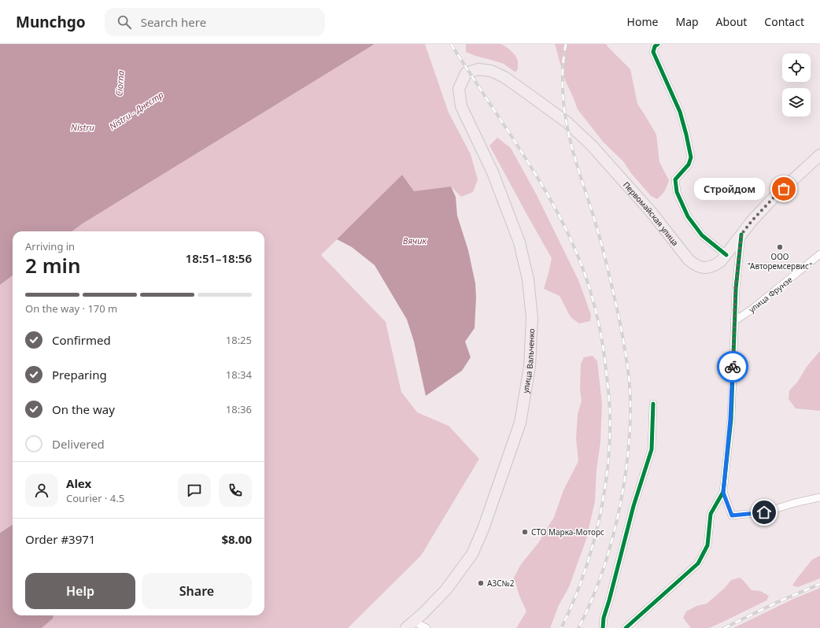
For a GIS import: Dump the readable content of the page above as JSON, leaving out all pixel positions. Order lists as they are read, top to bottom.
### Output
{
  "streets": {
    "main road": ["Первомайская улица", "улица Вальченко"],
    "street": ["улица Фрунзе"]
  },
  "crossings": [
    ["Первомайская улица", "улица Вальченко"]
  ],
  "water": [
    "Ciorna",
    "Nistru - Днестр",
    "Nistru",
    "Вячик"
  ],
  "places": [
    "Стройдом",
    "ООО \"Авторемсервис\"",
    "СТО Марка-Моторс",
    "АЗС№2"
  ],
  "page": {
    "header": "Munchgo",
    "search": "Search here",
    "nav": [
      "Home",
      "Map",
      "About",
      "Contact"
    ],
    "bubble": "Стройдом",
    "heading": ["2 min", "Arriving in", "18:51–18:56"],
    "panel": [
      "Alex",
      "Courier · 4.5",
      "Order #3971",
      "$8.00"
    ],
    "bar": "On the way · 170 m",
    "list": [
      ["Confirmed", "18:25"],
      ["Preparing", "18:34"],
      ["On the way", "18:36"],
      "Delivered"
    ],
    "buttons": ["Help", "Share"]
  }
}
